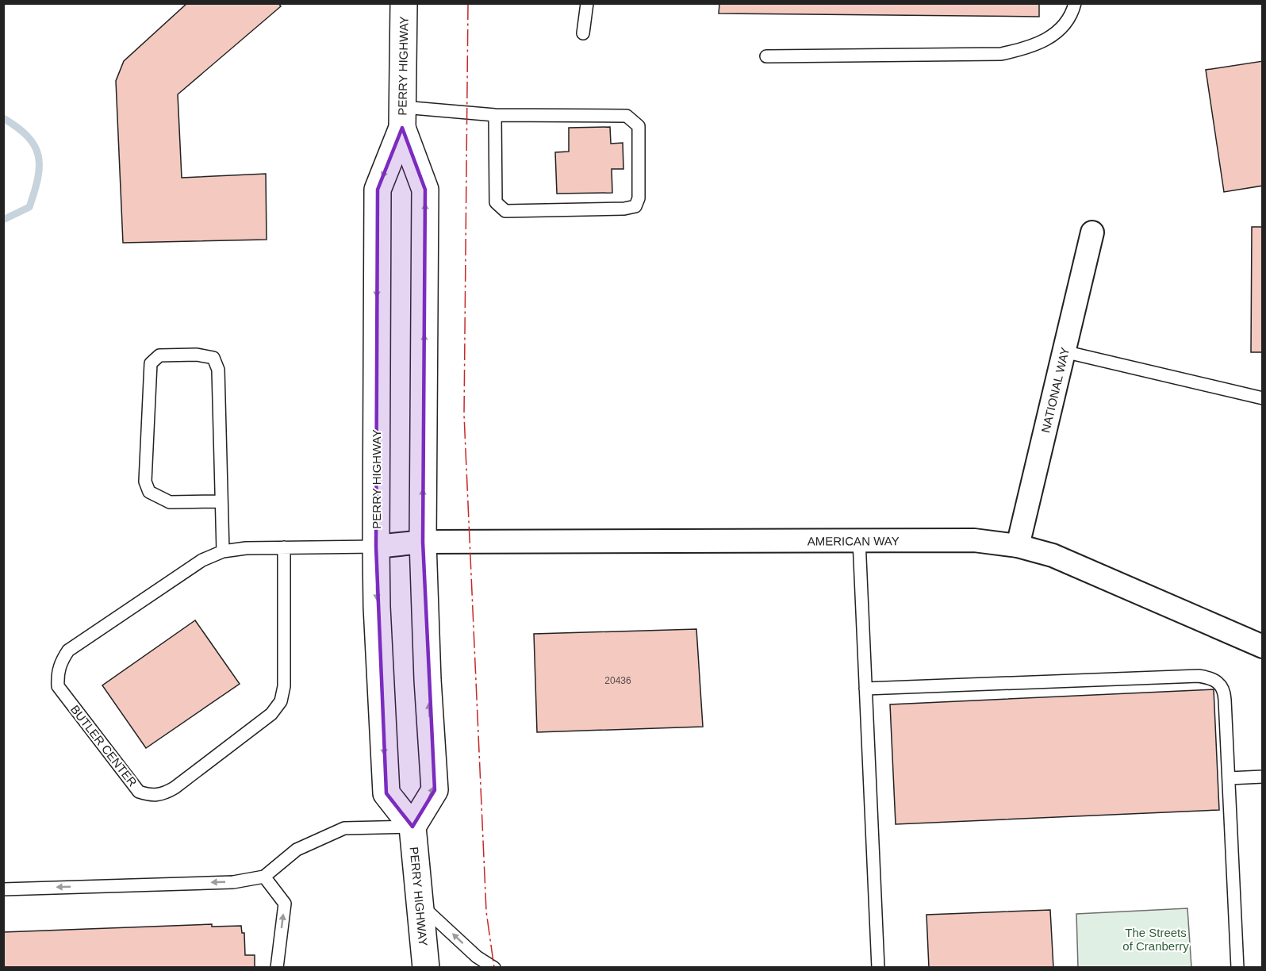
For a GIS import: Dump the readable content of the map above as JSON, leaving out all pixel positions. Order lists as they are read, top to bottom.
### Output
{
  "streets": {
    "main road": ["PERRY HIGHWAY"],
    "street": ["NATIONAL WAY", "AMERICAN WAY"],
    "lane": ["BUTLER CENTER"]
  },
  "crossings": [
    ["PERRY HIGHWAY", "AMERICAN WAY"],
    ["PERRY HIGHWAY", "BUTLER CENTER"],
    ["NATIONAL WAY", "AMERICAN WAY"],
    ["AMERICAN WAY", "BUTLER CENTER"]
  ],
  "parks": ["The Streets of Cranberry"],
  "house_numbers": ["20436"]
}
